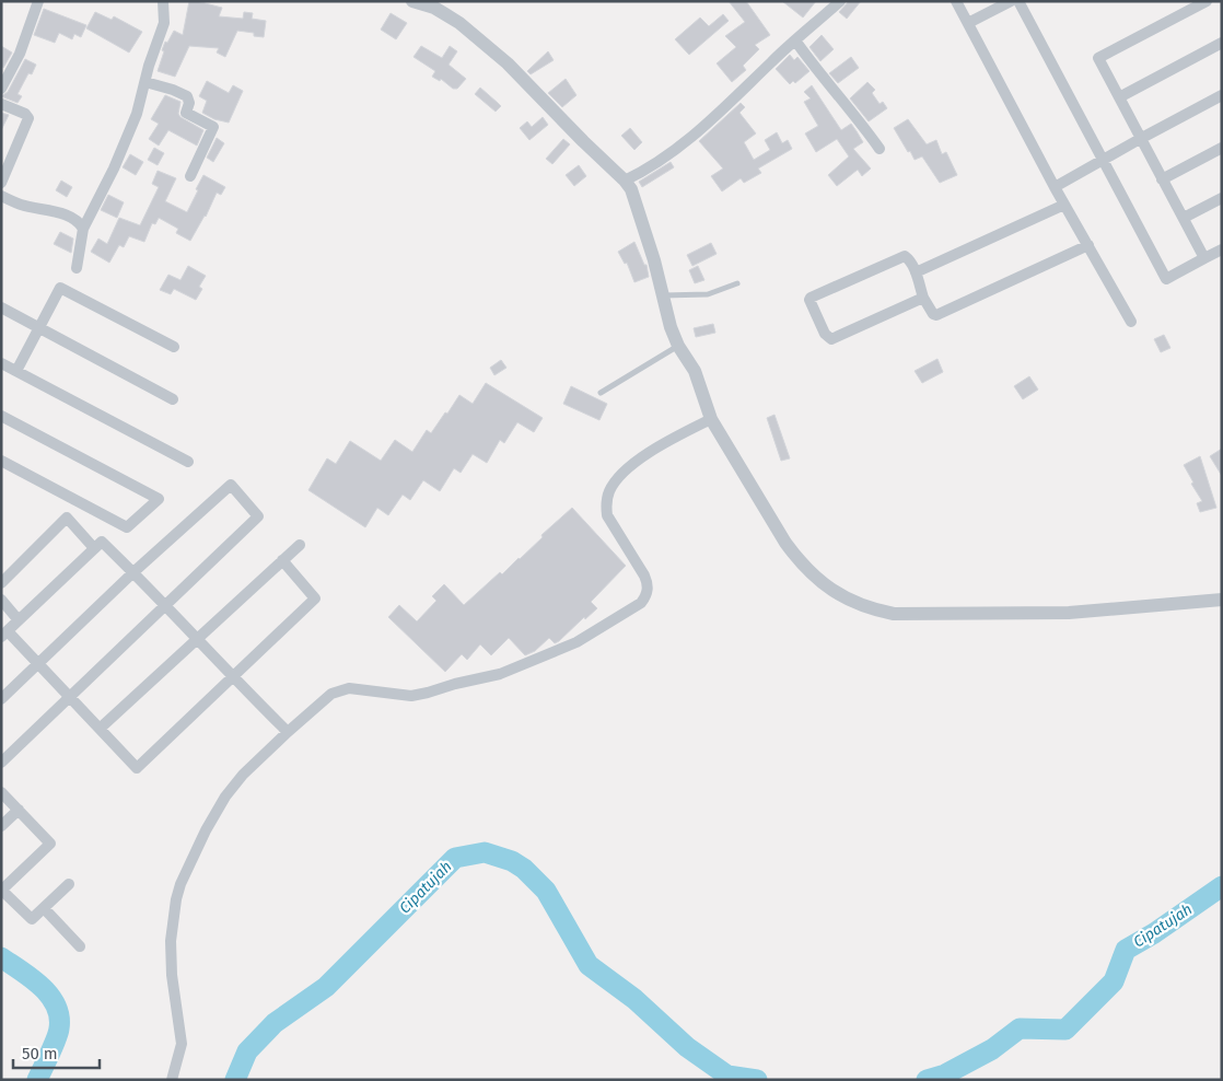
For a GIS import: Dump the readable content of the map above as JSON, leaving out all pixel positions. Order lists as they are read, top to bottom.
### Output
{
  "water": ["Cipatujah"],
  "scale_bar": "50 m"
}
